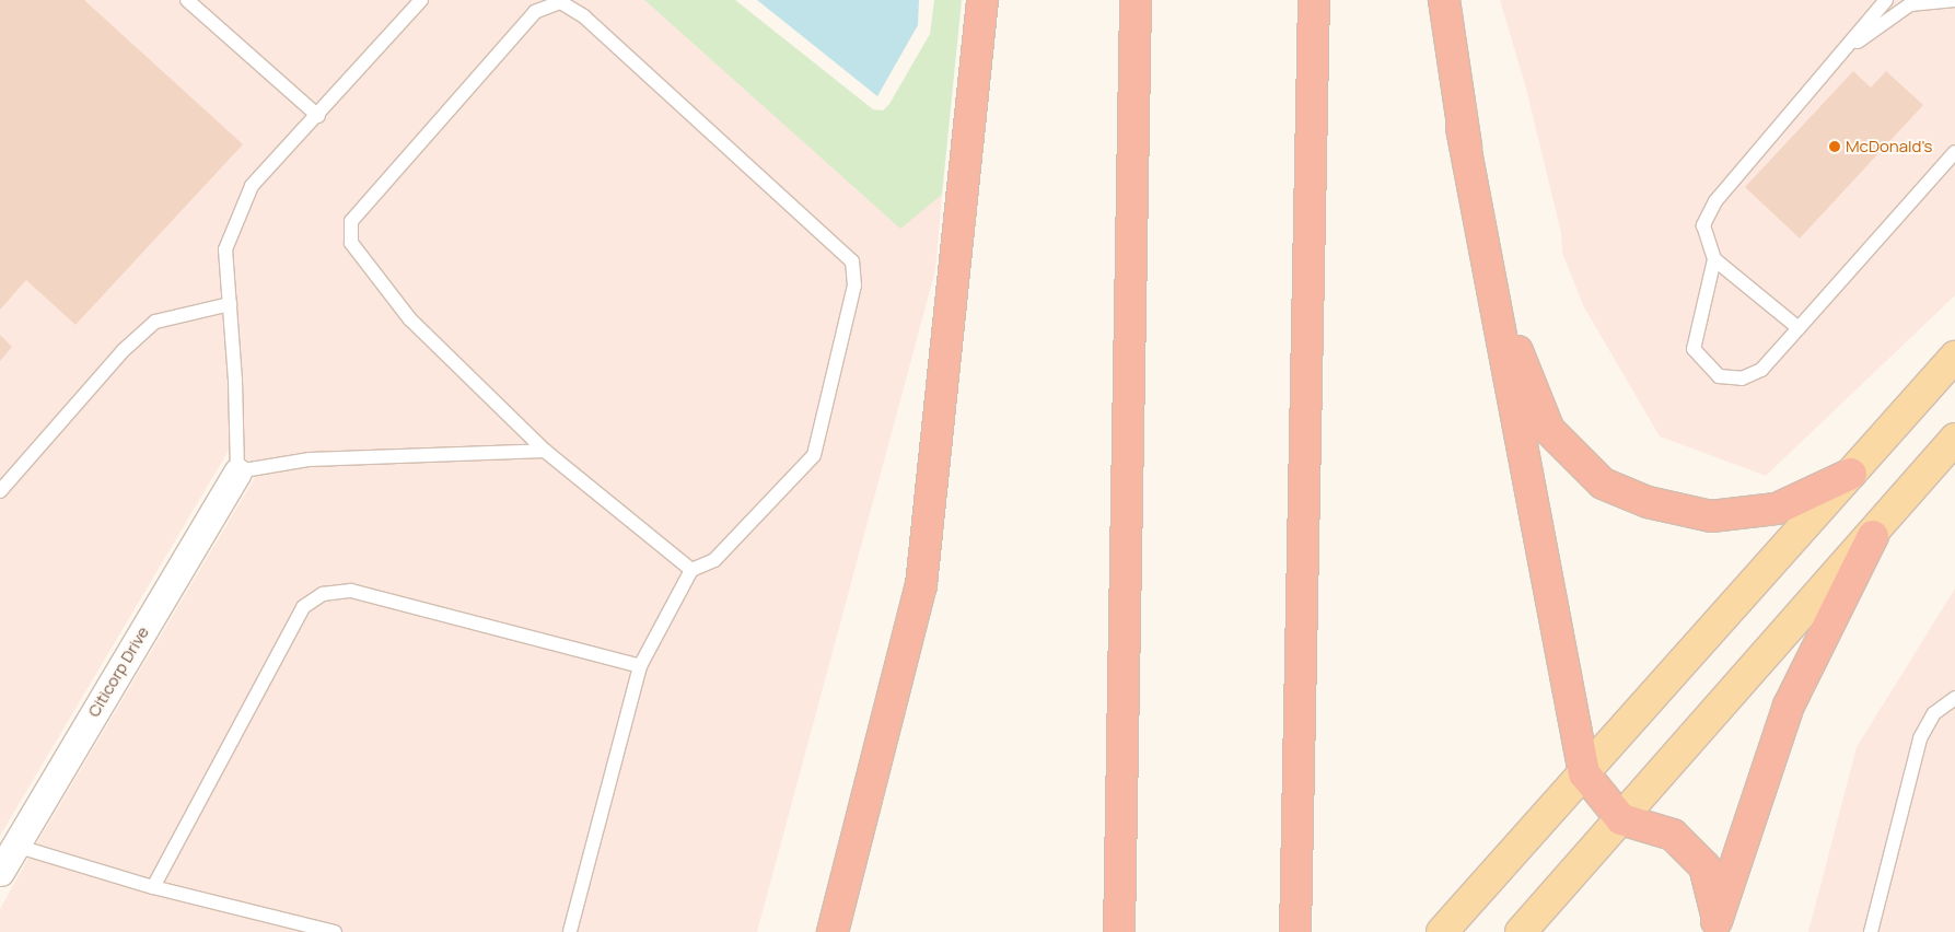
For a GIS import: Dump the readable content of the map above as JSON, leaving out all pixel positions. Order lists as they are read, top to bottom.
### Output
{
  "streets": {
    "street": ["Citicorp Drive"]
  },
  "places": ["McDonald's"]
}
